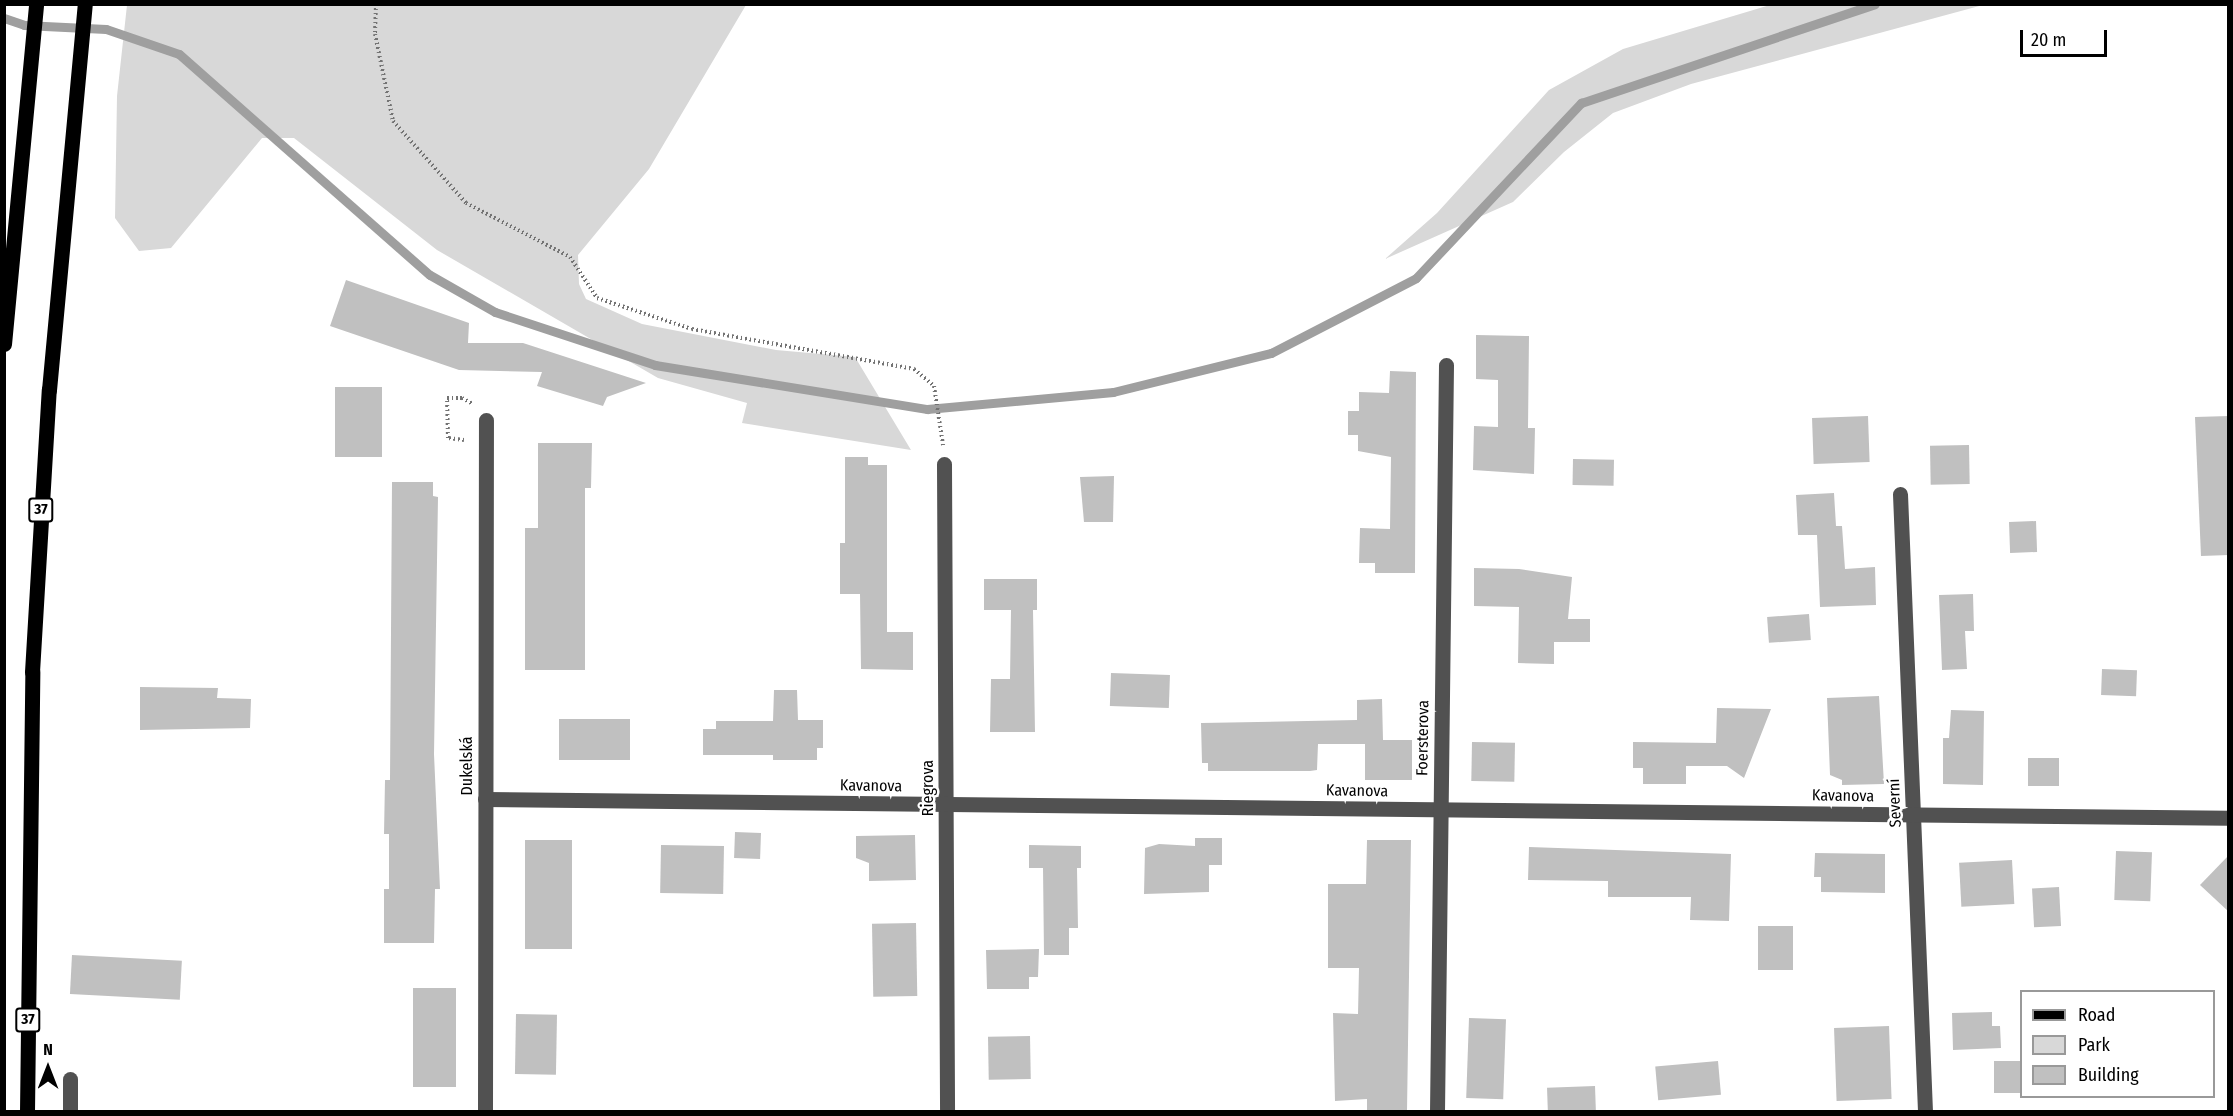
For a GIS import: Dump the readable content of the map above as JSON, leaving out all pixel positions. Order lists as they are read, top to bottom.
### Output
{
  "streets": {
    "main road": ["37"],
    "street": [
      "Foersterova",
      "Dukelská",
      "Kavanova",
      "Riegrova",
      "Severní"
    ]
  },
  "crossings": [
    ["Foersterova", "Kavanova"],
    ["Dukelská", "Kavanova"],
    ["Kavanova", "Riegrova"],
    ["Kavanova", "Severní"]
  ],
  "legend": ["Road", "Park", "Building"],
  "scale_bar": "20 m",
  "north": "top"
}
